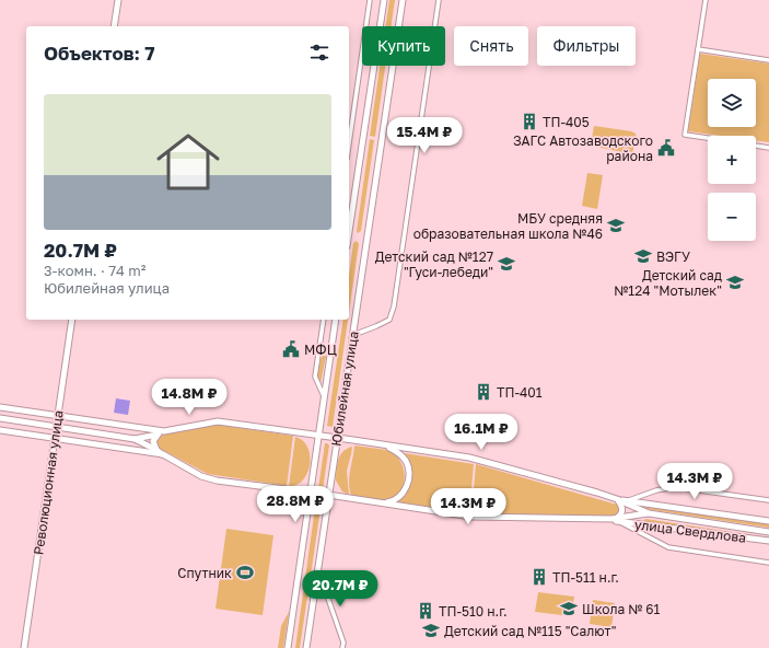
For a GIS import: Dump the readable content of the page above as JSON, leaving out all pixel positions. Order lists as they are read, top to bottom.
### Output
{
  "streets": {
    "main road": ["Юбилейная улица", "Революционная улица", "улица Свердлова"]
  },
  "crossings": [
    ["Юбилейная улица", "улица Свердлова"],
    ["Революционная улица", "улица Свердлова"]
  ],
  "places": {
    "building": [
      "ТП-405",
      "ТП-401",
      "ТП-511 н.г.",
      "ТП-510 н.г."
    ],
    "public building": ["ЗАГС Автозаводского района", "МФЦ"],
    "school or university": [
      "МБУ средняя образовательная школа №46",
      "ВЭГУ",
      "Детский сад №127 \"Гуси-лебеди\"",
      "Детский сад №124 \"Мотылек\"",
      "Школа № 61",
      "Детский сад №115 \"Салют\""
    ],
    "sports": ["Спутник"]
  },
  "page": {
    "chip": ["Купить", "Снять", "Фильтры"],
    "heading": "Объектов: 7",
    "map_buttons": ["+", "−"],
    "list": [
      {
        "name": "20.7M ₽",
        "note": "3-комн. · 74 m² · Юбилейная улица"
      }
    ],
    "price": [
      "15.4M ₽",
      "14.8M ₽",
      "16.1M ₽",
      "14.3M ₽",
      "28.8M ₽",
      "14.3M ₽",
      "20.7M ₽"
    ]
  }
}
